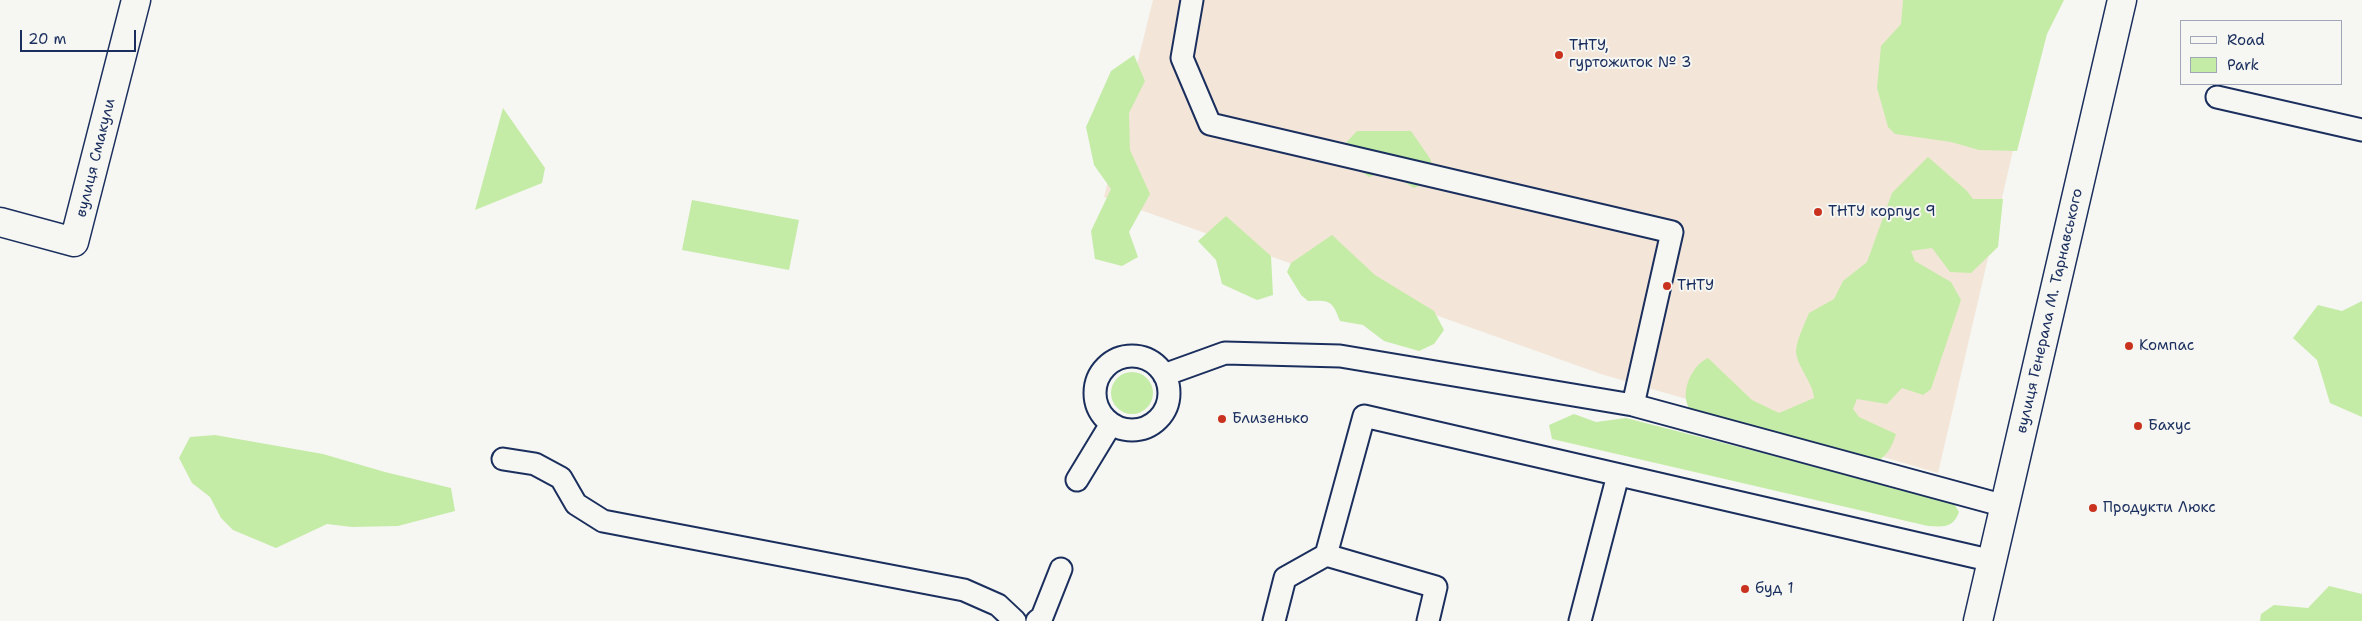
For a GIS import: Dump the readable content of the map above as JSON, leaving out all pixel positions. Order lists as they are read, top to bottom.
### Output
{
  "streets": {
    "main road": ["вулиця Смакули", "вулиця Генерала М. Тарнавського"]
  },
  "places": [
    "ТНТУ, гуртожиток № 3",
    "ТНТУ корпус 9",
    "ТНТУ",
    "Компас",
    "Близенько",
    "Бахус",
    "Продукти Люкс",
    "буд 1"
  ],
  "legend": ["Road", "Park"],
  "scale_bar": "20 m"
}
